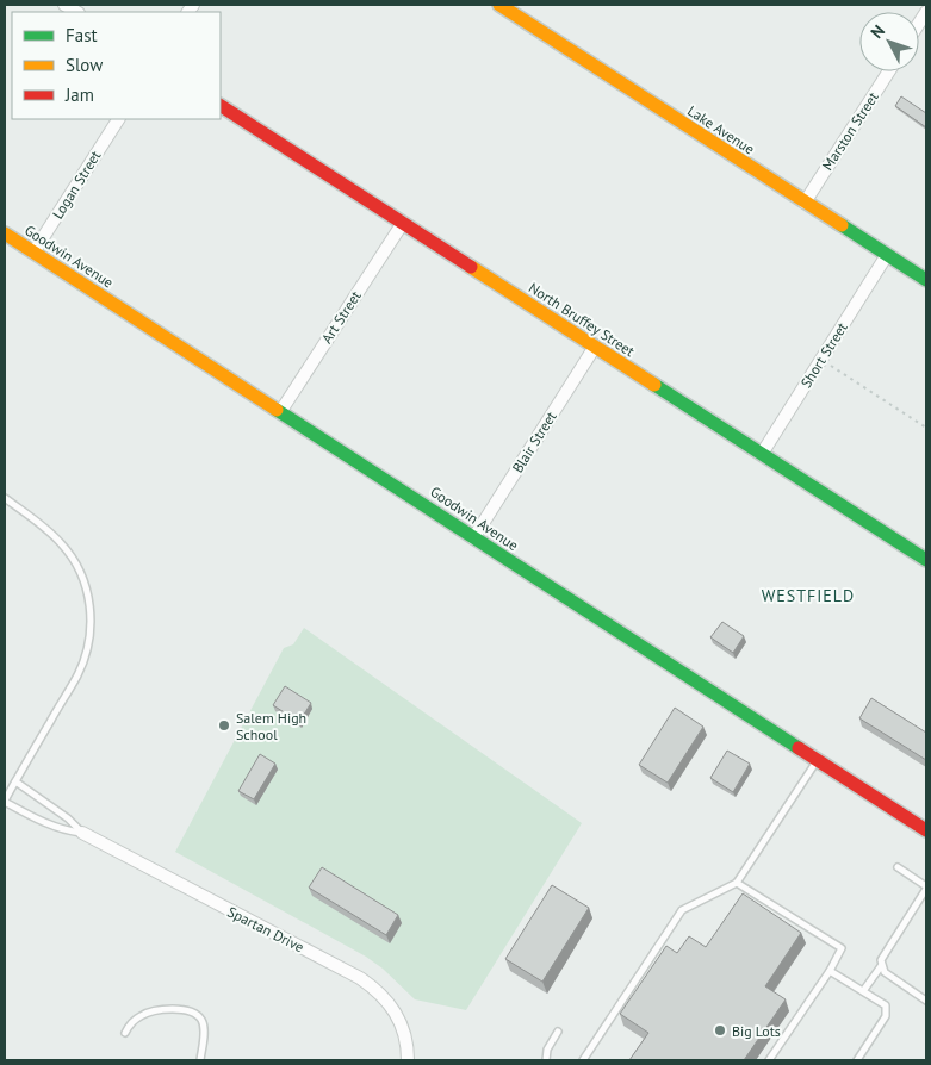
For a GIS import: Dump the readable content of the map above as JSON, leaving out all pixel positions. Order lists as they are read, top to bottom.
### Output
{
  "streets": {
    "street": [
      "Lake Avenue",
      "Marston Street",
      "Logan Street",
      "Goodwin Avenue",
      "Art Street",
      "North Bruffey Street",
      "Short Street",
      "Blair Street",
      "Spartan Drive"
    ]
  },
  "crossings": [
    ["Lake Avenue", "Marston Street"],
    ["Lake Avenue", "Short Street"],
    ["Logan Street", "Goodwin Avenue"],
    ["Goodwin Avenue", "Art Street"],
    ["Goodwin Avenue", "Blair Street"],
    ["Art Street", "North Bruffey Street"],
    ["North Bruffey Street", "Short Street"],
    ["North Bruffey Street", "Blair Street"]
  ],
  "districts": ["WESTFIELD"],
  "places": ["Salem High School", "Big Lots"],
  "legend": ["Fast", "Slow", "Jam"],
  "north": "top left"
}
